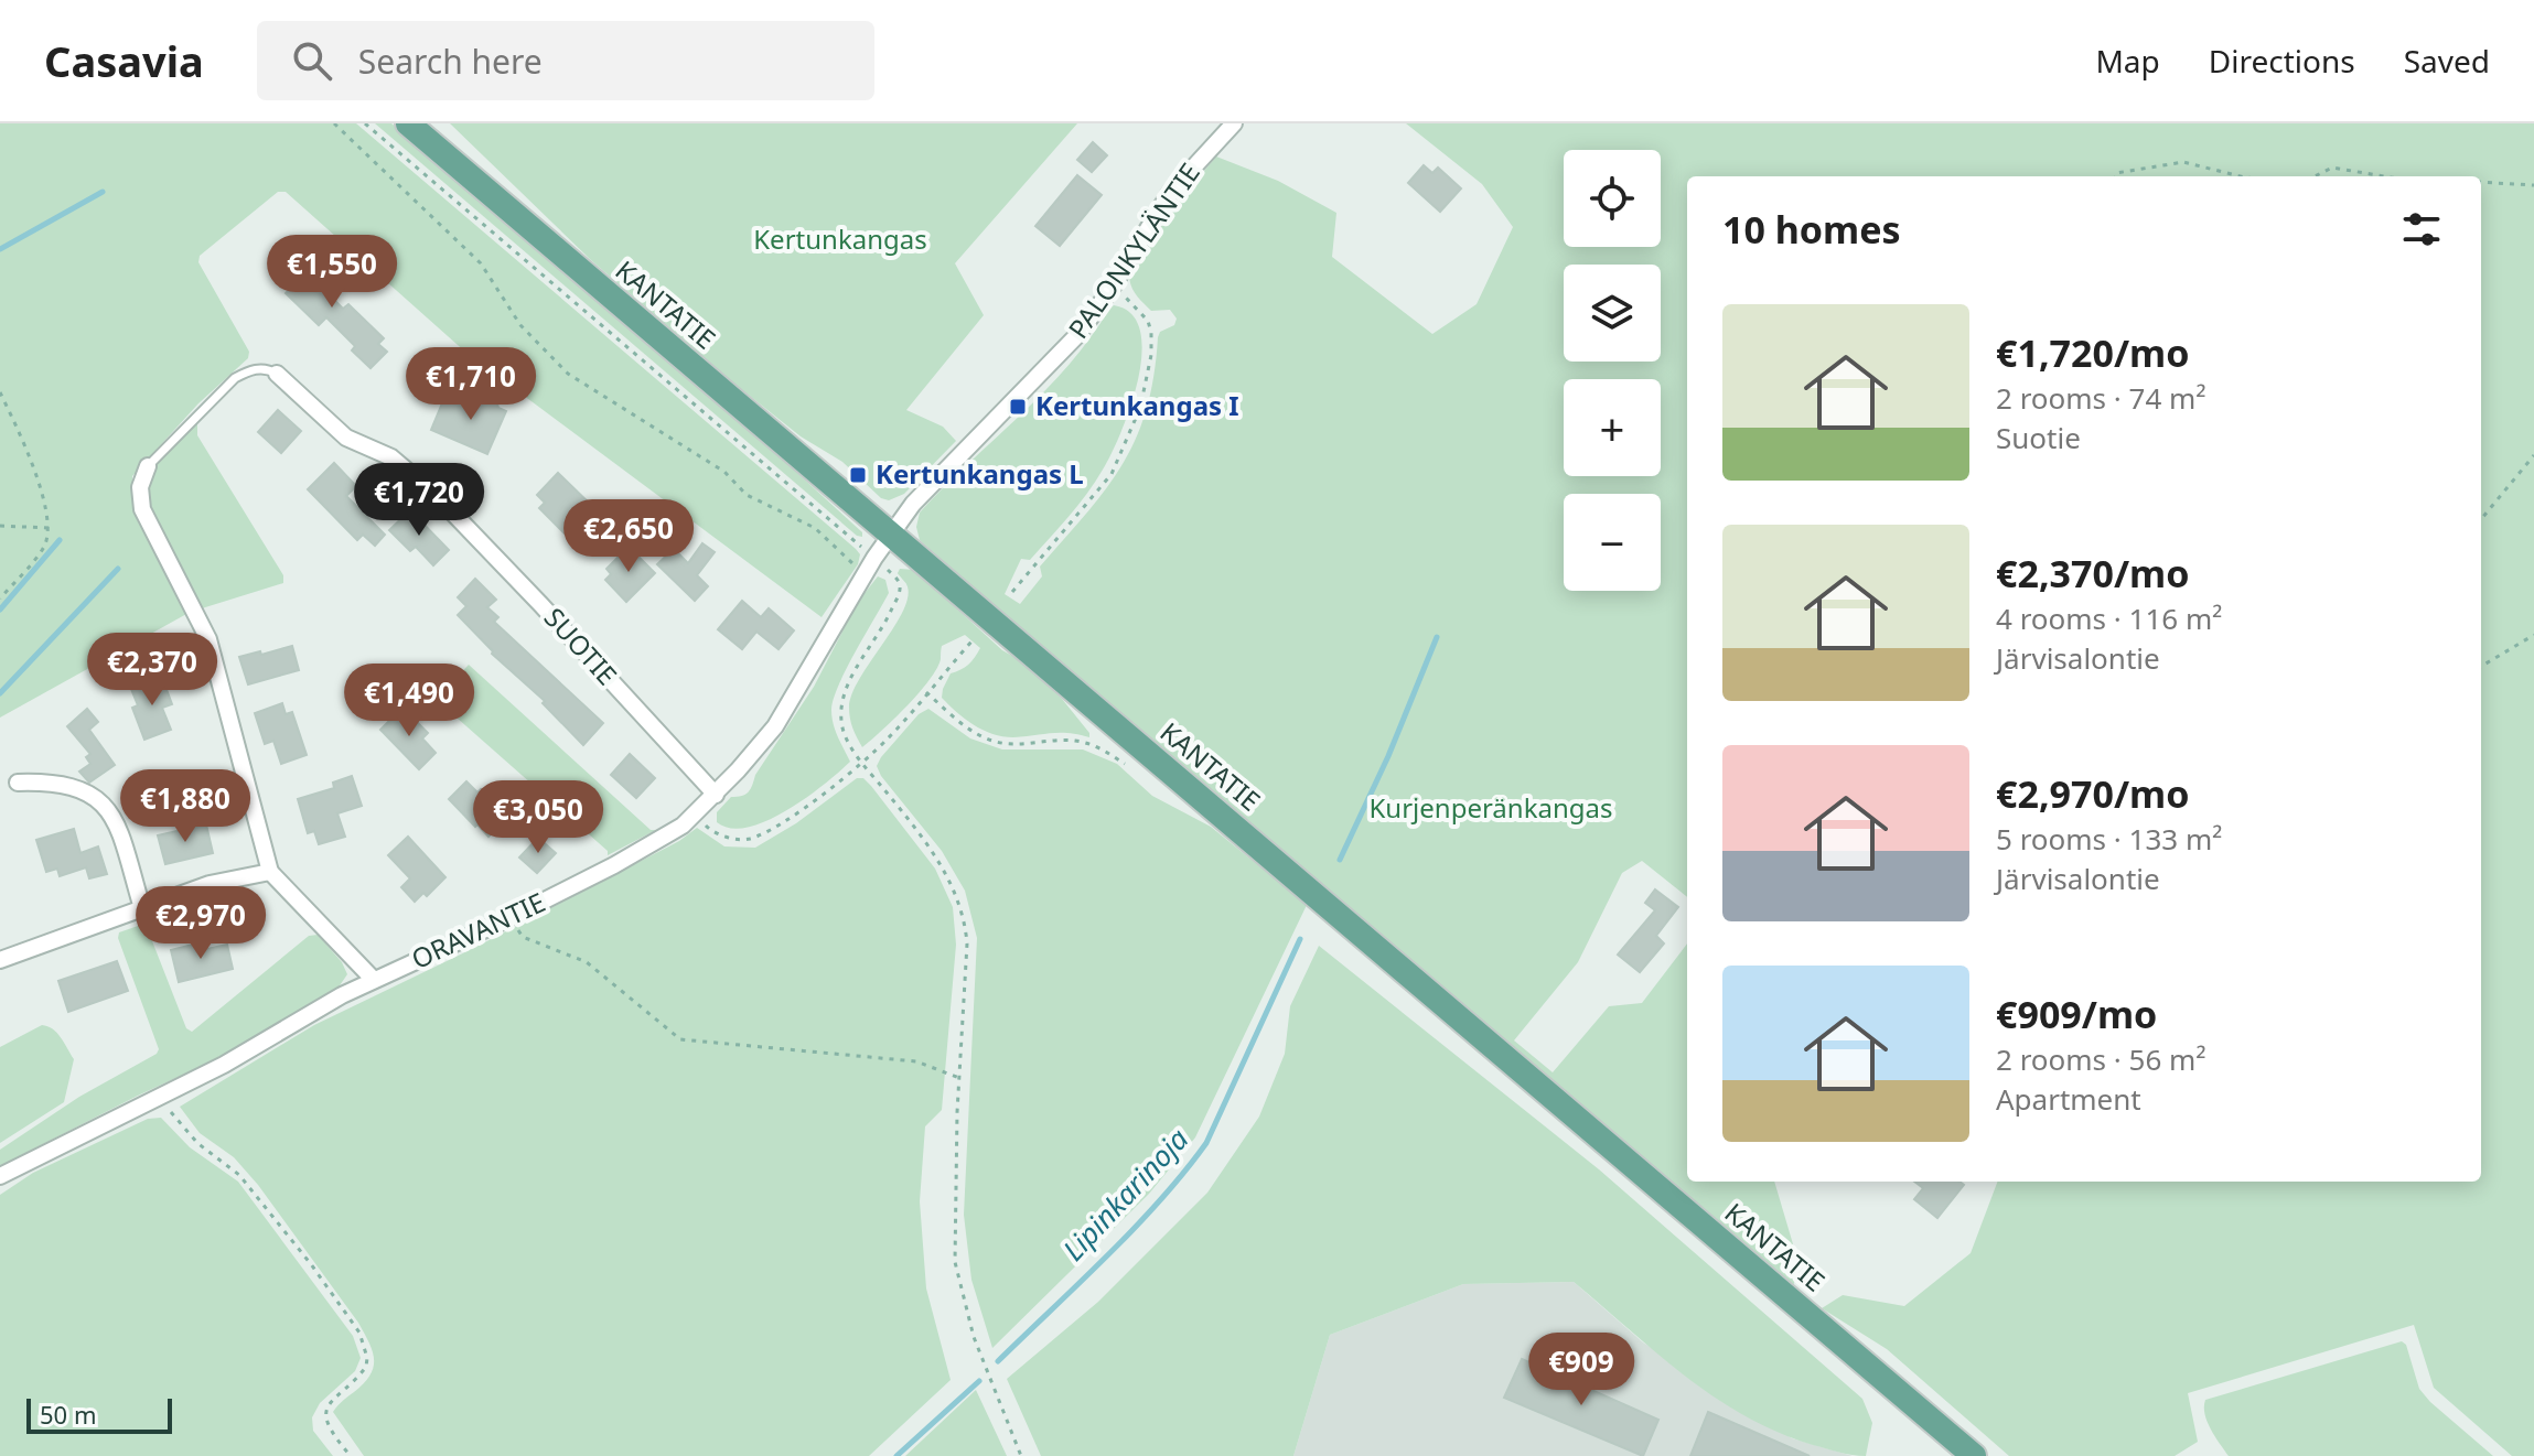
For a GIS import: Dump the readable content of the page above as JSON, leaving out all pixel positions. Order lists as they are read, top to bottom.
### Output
{
  "streets": {
    "main road": ["KANTATIE"],
    "street": ["PALONKYLÄNTIE", "SUOTIE", "ORAVANTIE"]
  },
  "crossings": [
    ["PALONKYLÄNTIE", "KANTATIE"],
    ["PALONKYLÄNTIE", "ORAVANTIE"],
    ["KANTATIE", "ORAVANTIE"],
    ["SUOTIE", "ORAVANTIE"]
  ],
  "water": ["Lipinkarinoja"],
  "parks": ["Kertunkangas", "Kurjenperänkangas"],
  "places": {
    "transit": ["Kertunkangas I", "Kertunkangas L"]
  },
  "scale_bar": "50 m",
  "page": {
    "header": "Casavia",
    "search": "Search here",
    "nav": ["Map", "Directions", "Saved"],
    "map_buttons": ["+", "−"],
    "heading": "10 homes",
    "price": [
      "€1,550",
      "€1,710",
      "€1,720",
      "€2,650",
      "€2,370",
      "€1,490",
      "€1,880",
      "€3,050",
      "€2,970",
      "€909"
    ],
    "list": [
      {
        "name": "€1,720/mo",
        "note": "2 rooms · 74 m² · Suotie"
      },
      {
        "name": "€2,370/mo",
        "note": "4 rooms · 116 m² · Järvisalontie"
      },
      {
        "name": "€2,970/mo",
        "note": "5 rooms · 133 m² · Järvisalontie"
      },
      {
        "name": "€909/mo",
        "note": "2 rooms · 56 m² · Apartment"
      }
    ],
    "scale": "50 m"
  }
}
